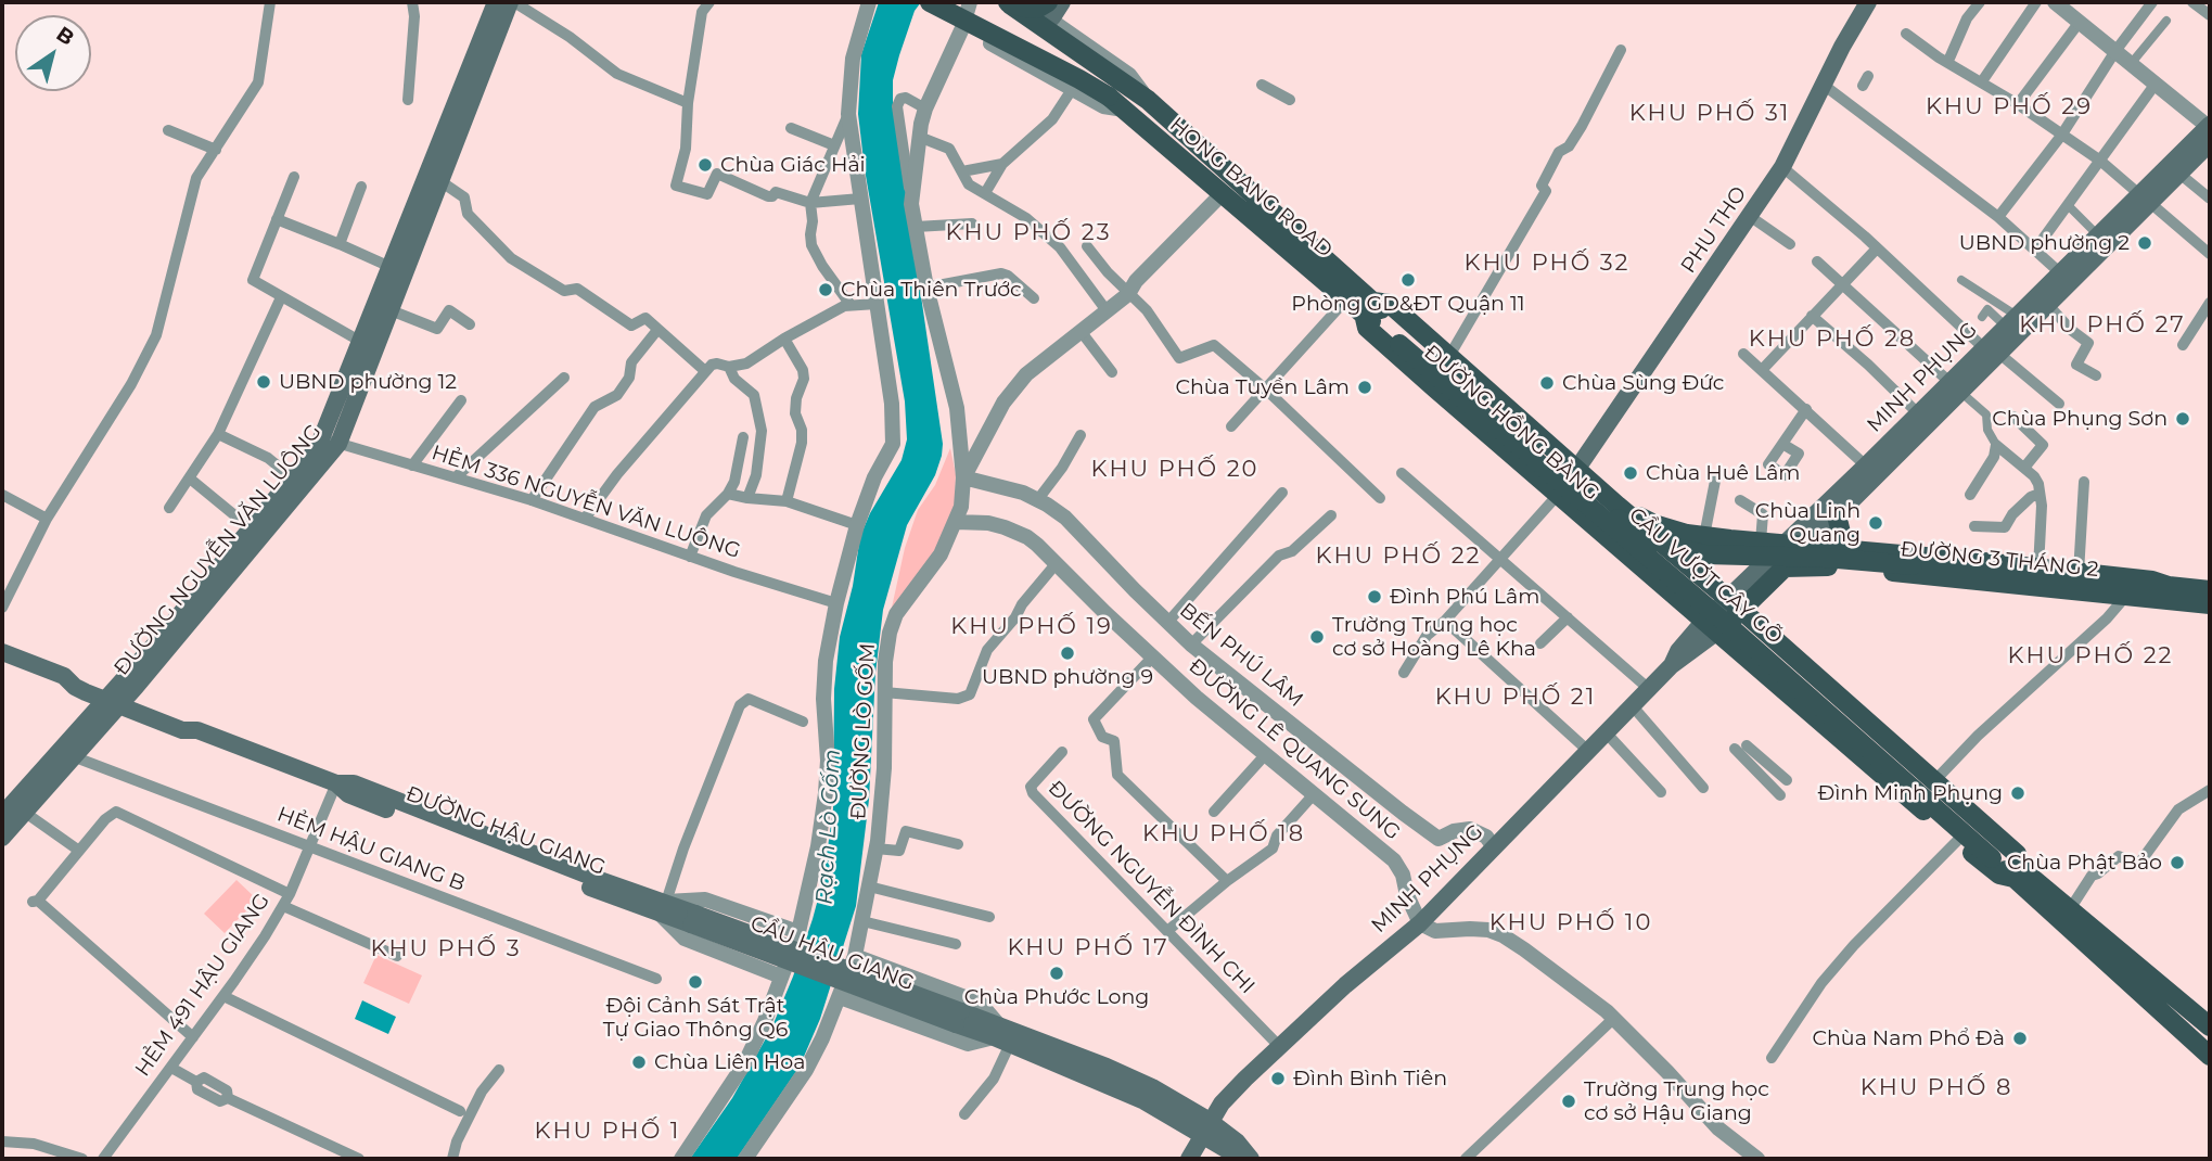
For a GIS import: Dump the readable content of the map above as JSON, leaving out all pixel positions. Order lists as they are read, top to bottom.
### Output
{
  "streets": {
    "main road": [
      "HONG BANG ROAD",
      "PHU THO",
      "MINH PHỤNG",
      "ĐƯỜNG HỒNG BÀNG",
      "ĐƯỜNG NGUYỄN VĂN LUÔNG",
      "ĐƯỜNG 3 THÁNG 2",
      "CẦU VƯỢT CÂY GÕ",
      "ĐƯỜNG HẬU GIANG",
      "CẦU HẬU GIANG"
    ],
    "street": [
      "HẺM 336 NGUYỄN VĂN LUÔNG",
      "BẾN PHÚ LÂM",
      "ĐƯỜNG LÒ GỐM",
      "ĐƯỜNG LÊ QUANG SUNG",
      "HẺM HẬU GIANG B",
      "ĐƯỜNG NGUYỄN ĐÌNH CHI",
      "HẺM 491 HẬU GIANG"
    ]
  },
  "crossings": [
    ["HONG BANG ROAD", "ĐƯỜNG HỒNG BÀNG"],
    ["HONG BANG ROAD", "CẦU VƯỢT CÂY GÕ"],
    ["PHU THO", "ĐƯỜNG HỒNG BÀNG"],
    ["MINH PHỤNG", "ĐƯỜNG HỒNG BÀNG"],
    ["MINH PHỤNG", "ĐƯỜNG 3 THÁNG 2"],
    ["MINH PHỤNG", "BẾN PHÚ LÂM"],
    ["MINH PHỤNG", "ĐƯỜNG LÊ QUANG SUNG"],
    ["MINH PHỤNG", "ĐƯỜNG NGUYỄN ĐÌNH CHI"],
    ["ĐƯỜNG HỒNG BÀNG", "CẦU VƯỢT CÂY GÕ"],
    ["HẺM 336 NGUYỄN VĂN LUÔNG", "ĐƯỜNG NGUYỄN VĂN LUÔNG"],
    ["ĐƯỜNG NGUYỄN VĂN LUÔNG", "ĐƯỜNG HẬU GIANG"],
    ["ĐƯỜNG NGUYỄN VĂN LUÔNG", "HẺM HẬU GIANG B"],
    ["ĐƯỜNG 3 THÁNG 2", "CẦU VƯỢT CÂY GÕ"],
    ["BẾN PHÚ LÂM", "ĐƯỜNG LÒ GỐM"],
    ["ĐƯỜNG LÒ GỐM", "ĐƯỜNG LÊ QUANG SUNG"],
    ["ĐƯỜNG HẬU GIANG", "CẦU HẬU GIANG"],
    ["ĐƯỜNG HẬU GIANG", "HẺM 491 HẬU GIANG"],
    ["HẺM HẬU GIANG B", "HẺM 491 HẬU GIANG"]
  ],
  "districts": [
    "KHU PHỐ 29",
    "KHU PHỐ 31",
    "KHU PHỐ 23",
    "KHU PHỐ 32",
    "KHU PHỐ 27",
    "KHU PHỐ 28",
    "KHU PHỐ 20",
    "KHU PHỐ 22",
    "KHU PHỐ 19",
    "KHU PHỐ 22",
    "KHU PHỐ 21",
    "KHU PHỐ 18",
    "KHU PHỐ 10",
    "KHU PHỐ 17",
    "KHU PHỐ 3",
    "KHU PHỐ 8",
    "KHU PHỐ 1"
  ],
  "water": ["Rạch Lò Gốm"],
  "places": [
    "Chùa Giác Hải",
    "UBND phường 2",
    "Phòng GD&ĐT Quận 11",
    "Chùa Thiên Trước",
    "UBND phường 12",
    "Chùa Sùng Đức",
    "Chùa Tuyền Lâm",
    "Chùa Phụng Sơn",
    "Chùa Huê Lâm",
    "Chùa Linh Quang",
    "Đình Phú Lâm",
    "Trường Trung học cơ sở Hoàng Lê Kha",
    "UBND phường 9",
    "Đình Minh Phụng",
    "Chùa Phật Bảo",
    "Chùa Phước Long",
    "Đội Cảnh Sát Trật Tự Giao Thông Q6",
    "Chùa Nam Phổ Đà",
    "Chùa Liên Hoa",
    "Đình Bình Tiên",
    "Trường Trung học cơ sở Hậu Giang"
  ],
  "north": "top right"
}
